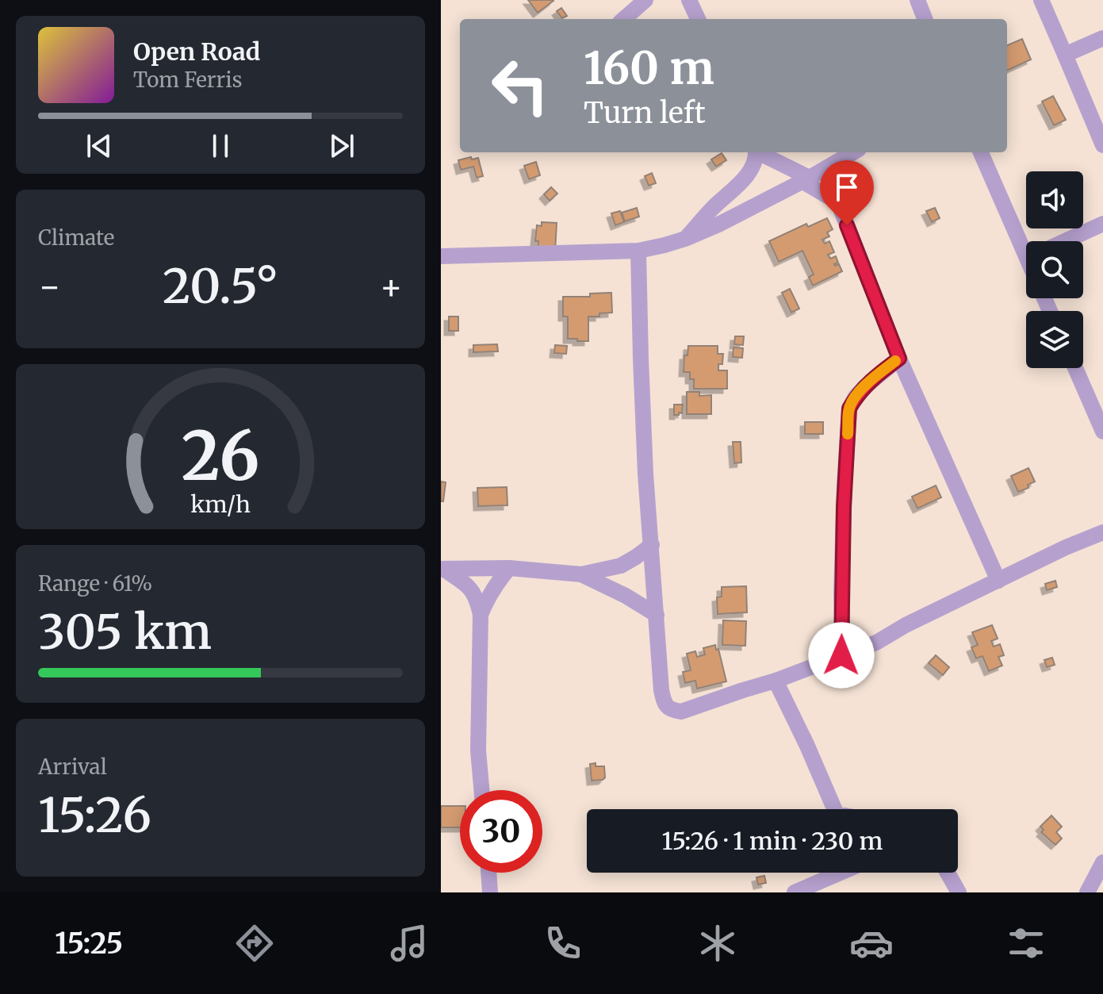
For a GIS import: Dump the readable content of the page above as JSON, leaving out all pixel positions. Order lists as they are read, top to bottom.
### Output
{
  "page": {
    "turn": ["160 m", "Turn left"],
    "song": ["Open Road", "Tom Ferris"],
    "tile": [
      "Climate",
      ["Range · 61%", "305 km"],
      ["Arrival", "15:26"]
    ],
    "heat": ["−", "20.5°", "+"],
    "limit": "30",
    "trip": "15:26 · 1 min · 230 m",
    "tabs": "15:25",
    "gauge": ["26", "km/h"]
  }
}
